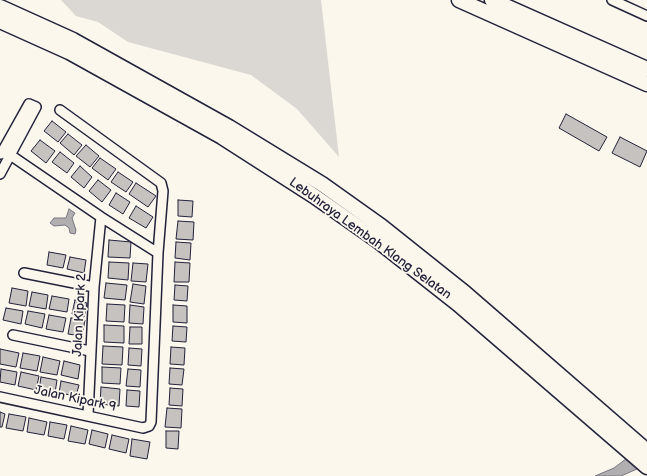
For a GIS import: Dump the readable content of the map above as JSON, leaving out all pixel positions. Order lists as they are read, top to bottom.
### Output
{
  "streets": {
    "highway": ["Lebuhraya Lembah Klang Selatan"],
    "street": ["Jalan Kipark 2", "Jalan Kipark 9"]
  },
  "crossings": [
    ["Jalan Kipark 2", "Jalan Kipark 9"]
  ]
}
